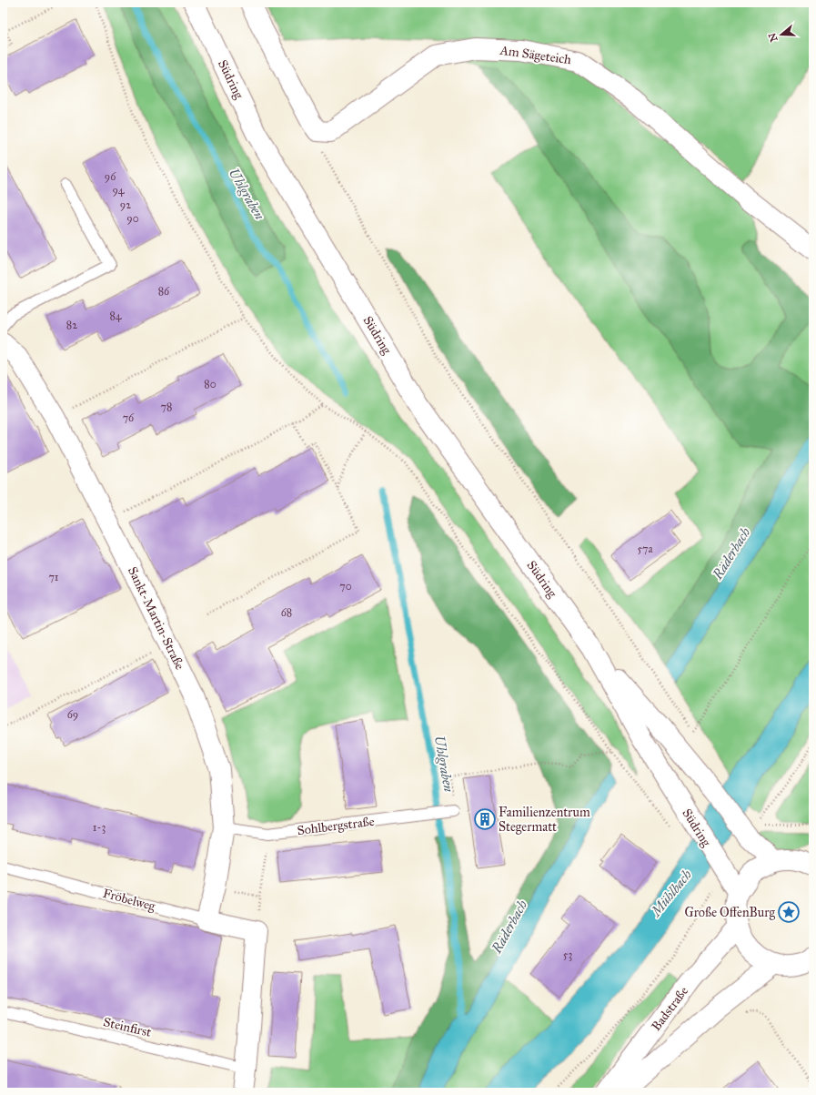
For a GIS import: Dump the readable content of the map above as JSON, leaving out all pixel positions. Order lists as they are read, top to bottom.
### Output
{
  "streets": {
    "street": [
      "Am Sägeteich",
      "Südring",
      "Sankt-Martin-Straße",
      "Fröbelweg",
      "Badstraße"
    ],
    "lane": ["Sohlbergstraße", "Steinfirst"]
  },
  "crossings": [
    ["Sankt-Martin-Straße", "Sohlbergstraße"],
    ["Sankt-Martin-Straße", "Fröbelweg"],
    ["Fröbelweg", "Steinfirst"]
  ],
  "water": ["Uhlgraben", "Räderbach", "Mühlbach"],
  "places": {
    "building": ["Familienzentrum Stegermatt"],
    "place": ["Große OffenBurg"]
  },
  "house_numbers": [
    "96",
    "94",
    "92",
    "90",
    "86",
    "84",
    "82",
    "80",
    "78",
    "76",
    "57a",
    "71",
    "70",
    "68",
    "69",
    "1-3",
    "53"
  ],
  "north": "left"
}
